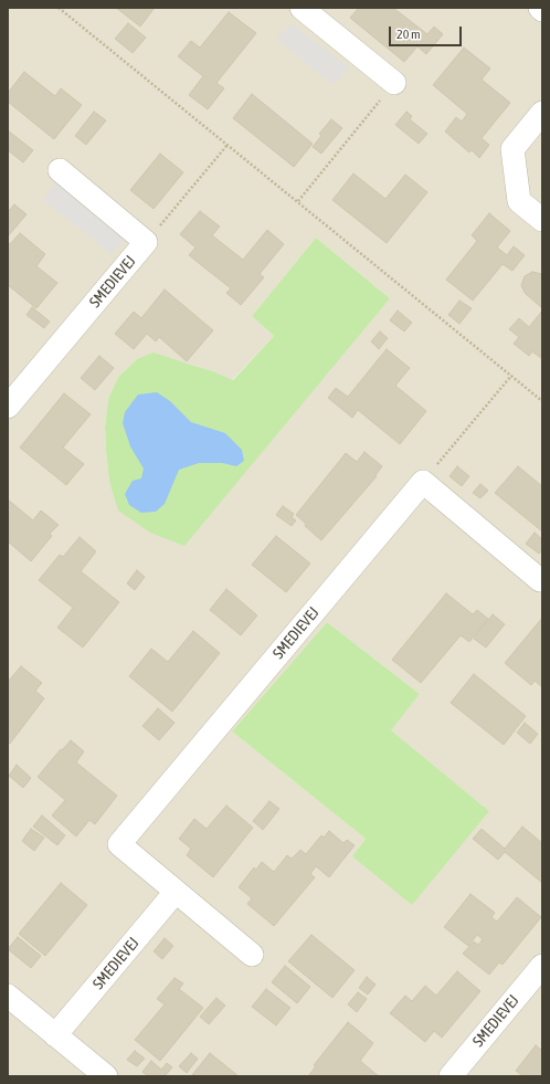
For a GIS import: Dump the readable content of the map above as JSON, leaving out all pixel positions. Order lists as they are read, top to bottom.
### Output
{
  "streets": {
    "street": ["SMEDIEVEJ"]
  },
  "scale_bar": "20 m"
}
